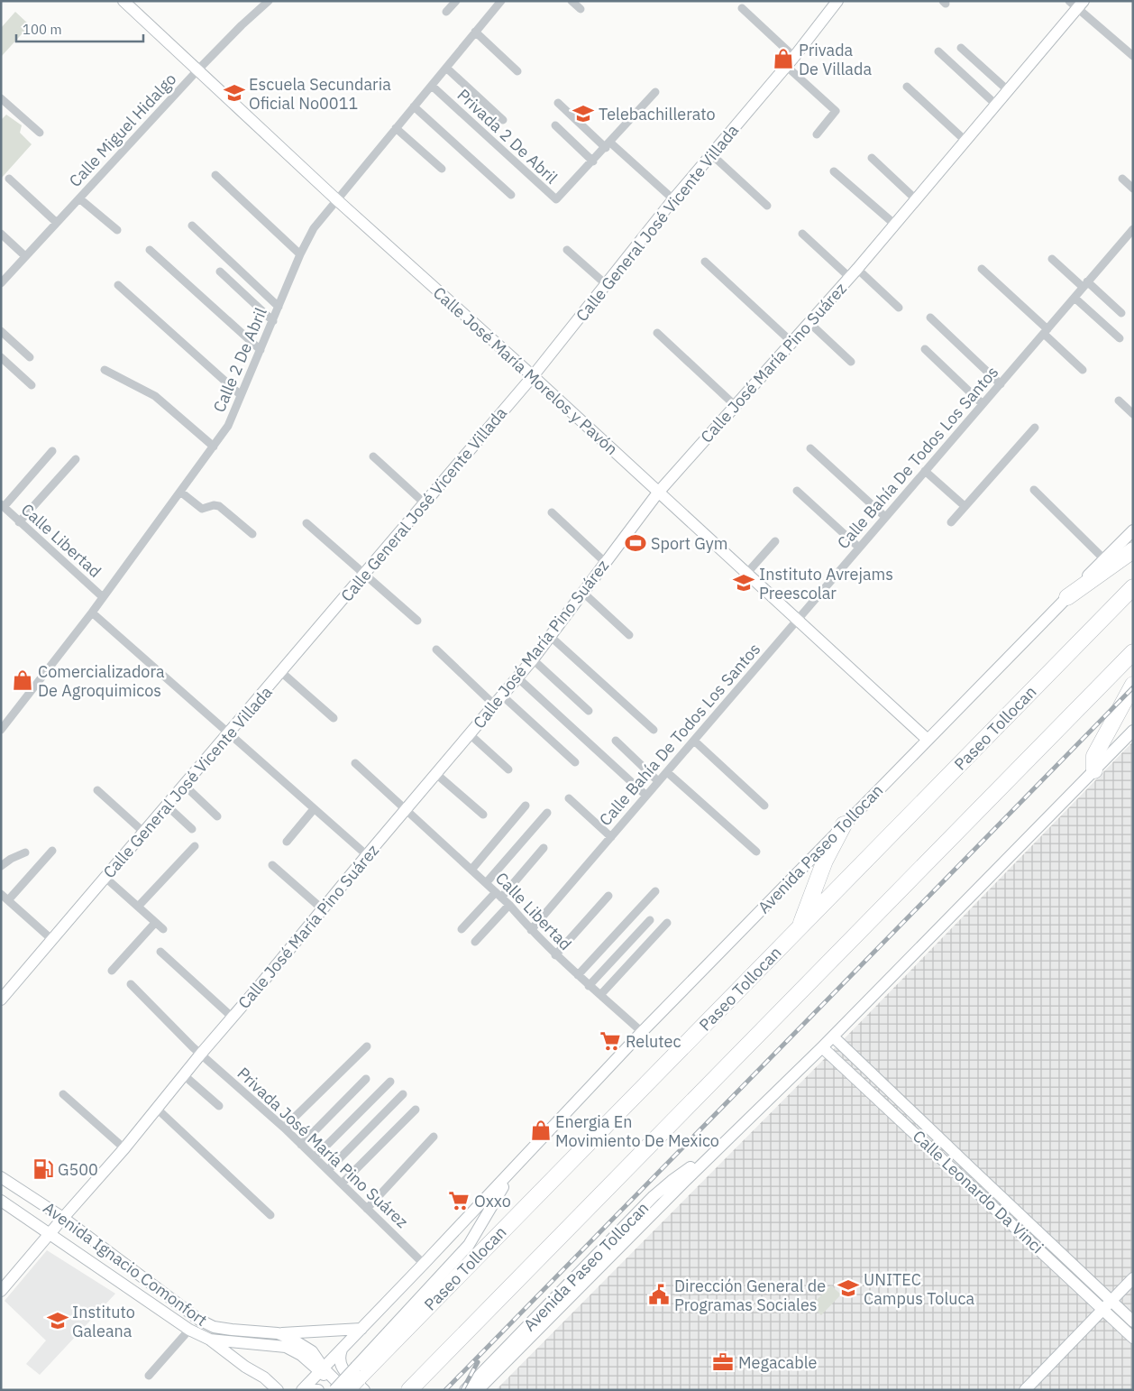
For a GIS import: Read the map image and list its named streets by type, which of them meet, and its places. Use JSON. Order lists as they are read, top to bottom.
{
  "streets": {
    "highway": ["Paseo Tollocan"],
    "main road": [
      "Calle General José Vicente Villada",
      "Calle José María Pino Suárez",
      "Calle José María Morelos y Pavón",
      "Avenida Paseo Tollocan",
      "Calle Leonardo Da Vinci",
      "Avenida Ignacio Comonfort"
    ],
    "street": [
      "Calle Miguel Hidalgo",
      "Privada 2 De Abril",
      "Calle 2 De Abril",
      "Calle Bahía De Todos Los Santos",
      "Calle Libertad",
      "Privada José María Pino Suárez"
    ]
  },
  "crossings": [
    ["Calle Miguel Hidalgo", "Calle José María Morelos y Pavón"],
    ["Privada 2 De Abril", "Calle 2 De Abril"],
    ["Calle General José Vicente Villada", "Calle José María Morelos y Pavón"],
    ["Calle 2 De Abril", "Calle José María Morelos y Pavón"],
    ["Calle 2 De Abril", "Calle Libertad"],
    ["Calle José María Pino Suárez", "Calle José María Morelos y Pavón"],
    ["Calle José María Pino Suárez", "Calle Libertad"],
    ["Calle José María Pino Suárez", "Privada José María Pino Suárez"],
    ["Calle José María Pino Suárez", "Avenida Ignacio Comonfort"],
    ["Calle José María Morelos y Pavón", "Calle Bahía De Todos Los Santos"],
    ["Calle José María Morelos y Pavón", "Avenida Paseo Tollocan"],
    ["Calle Bahía De Todos Los Santos", "Calle Libertad"],
    ["Calle Libertad", "Avenida Paseo Tollocan"],
    ["Paseo Tollocan", "Avenida Paseo Tollocan"],
    ["Avenida Paseo Tollocan", "Privada José María Pino Suárez"],
    ["Avenida Paseo Tollocan", "Calle Leonardo Da Vinci"],
    ["Avenida Paseo Tollocan", "Avenida Ignacio Comonfort"]
  ],
  "places": {
    "shop": ["Privada De Villada", "Comercializadora De Agroquimicos", "Energia En Movimiento De Mexico"],
    "school or university": [
      "Escuela Secundaria Oficial No0011",
      "Telebachillerato",
      "Instituto Avrejams Preescolar",
      "UNITEC Campus Toluca",
      "Instituto Galeana"
    ],
    "sports": ["Sport Gym"],
    "supermarket": ["Relutec", "Oxxo"],
    "fuel station": ["G500"],
    "public building": ["Dirección General de Programas Sociales"],
    "office": ["Megacable"]
  },
  "scale_bar": "100 m"
}
